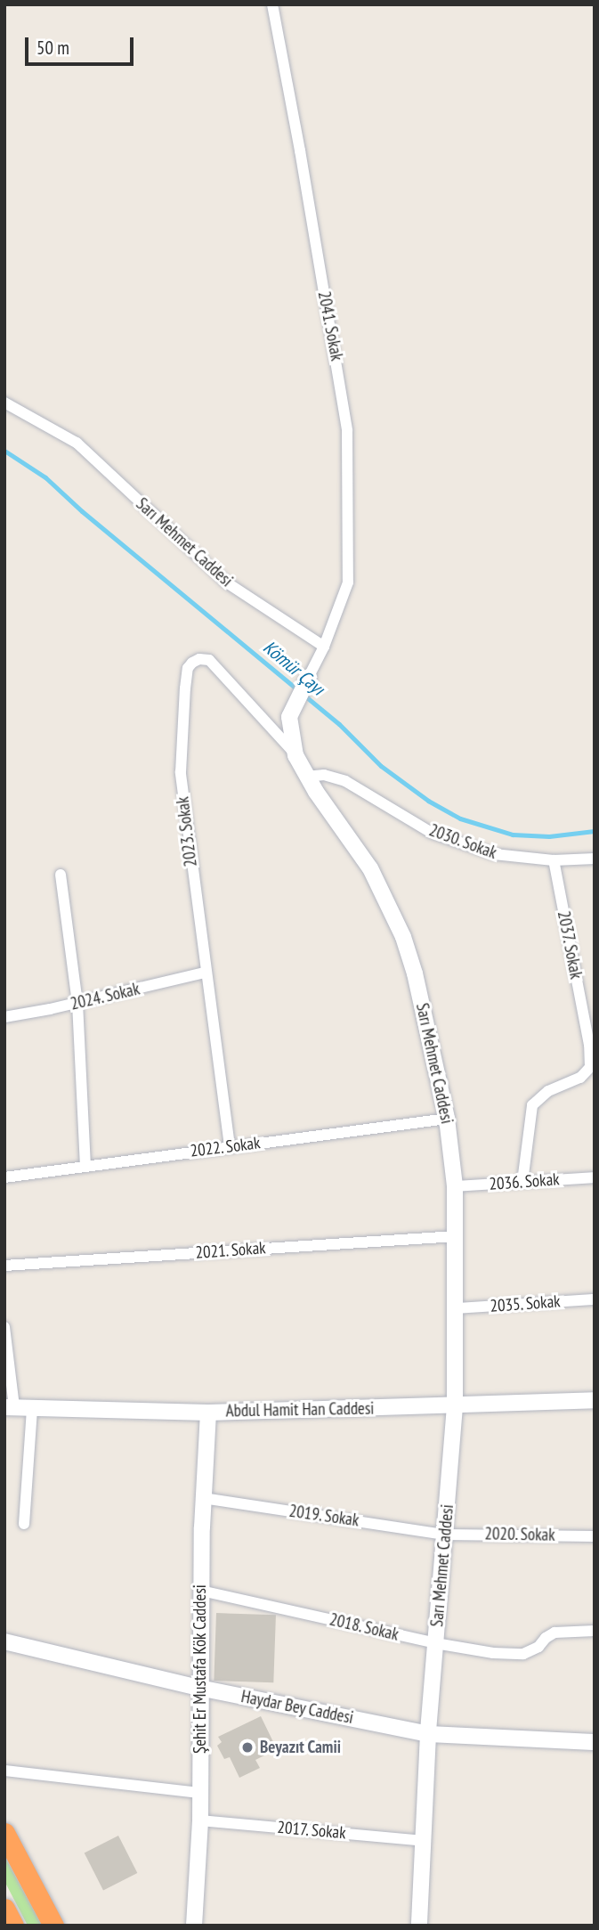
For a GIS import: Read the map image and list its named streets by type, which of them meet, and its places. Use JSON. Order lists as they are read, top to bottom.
{
  "streets": {
    "street": [
      "2041. Sokak",
      "Sarı Mehmet Caddesi",
      "2023. Sokak",
      "2030. Sokak",
      "2037. Sokak",
      "2024. Sokak",
      "2022. Sokak",
      "2036. Sokak",
      "2021. Sokak",
      "2035. Sokak",
      "Abdul Hamit Han Caddesi",
      "2019. Sokak",
      "2020. Sokak",
      "2018. Sokak",
      "Şehit Er Mustafa Kök Caddesi",
      "Haydar Bey Caddesi",
      "2017. Sokak"
    ]
  },
  "crossings": [
    ["2041. Sokak", "Sarı Mehmet Caddesi"],
    ["Sarı Mehmet Caddesi", "2023. Sokak"],
    ["Sarı Mehmet Caddesi", "2030. Sokak"],
    ["Sarı Mehmet Caddesi", "2022. Sokak"],
    ["Sarı Mehmet Caddesi", "2036. Sokak"],
    ["Sarı Mehmet Caddesi", "2021. Sokak"],
    ["Sarı Mehmet Caddesi", "2035. Sokak"],
    ["Sarı Mehmet Caddesi", "Abdul Hamit Han Caddesi"],
    ["Sarı Mehmet Caddesi", "2019. Sokak"],
    ["Sarı Mehmet Caddesi", "2020. Sokak"],
    ["Sarı Mehmet Caddesi", "2018. Sokak"],
    ["Sarı Mehmet Caddesi", "Haydar Bey Caddesi"],
    ["Sarı Mehmet Caddesi", "2017. Sokak"],
    ["2023. Sokak", "2024. Sokak"],
    ["2023. Sokak", "2022. Sokak"],
    ["2030. Sokak", "2037. Sokak"],
    ["2037. Sokak", "2036. Sokak"],
    ["Abdul Hamit Han Caddesi", "Şehit Er Mustafa Kök Caddesi"],
    ["2019. Sokak", "2020. Sokak"],
    ["2019. Sokak", "Şehit Er Mustafa Kök Caddesi"],
    ["2018. Sokak", "Şehit Er Mustafa Kök Caddesi"],
    ["Şehit Er Mustafa Kök Caddesi", "Haydar Bey Caddesi"],
    ["Şehit Er Mustafa Kök Caddesi", "2017. Sokak"]
  ],
  "water": ["Kömür Çayı"],
  "places": ["Beyazıt Camii"],
  "scale_bar": "50 m"
}
